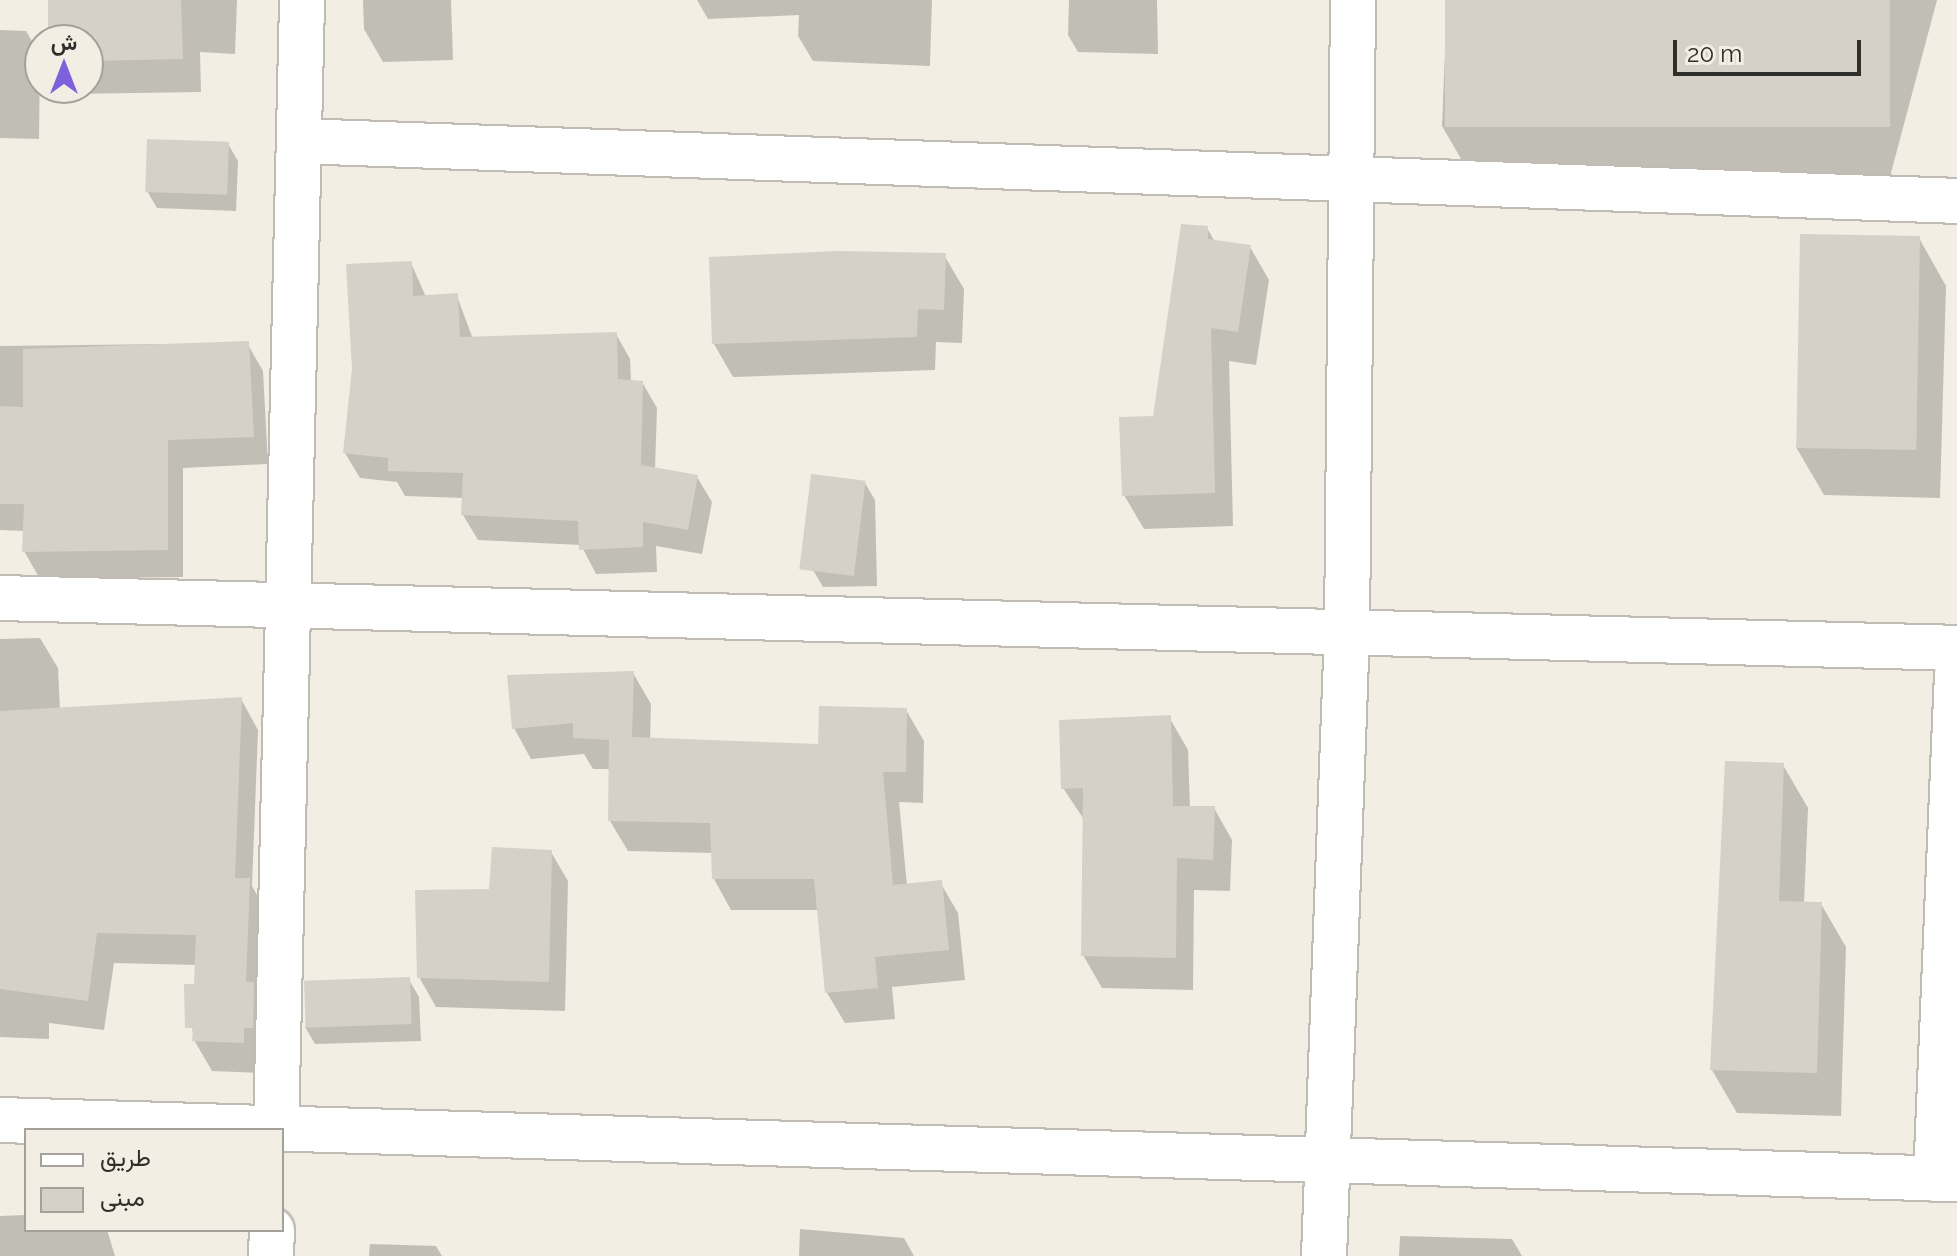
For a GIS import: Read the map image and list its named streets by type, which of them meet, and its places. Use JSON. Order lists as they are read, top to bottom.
{
  "legend": ["طريق", "مبنى"],
  "scale_bar": "20 m",
  "north": "top"
}
